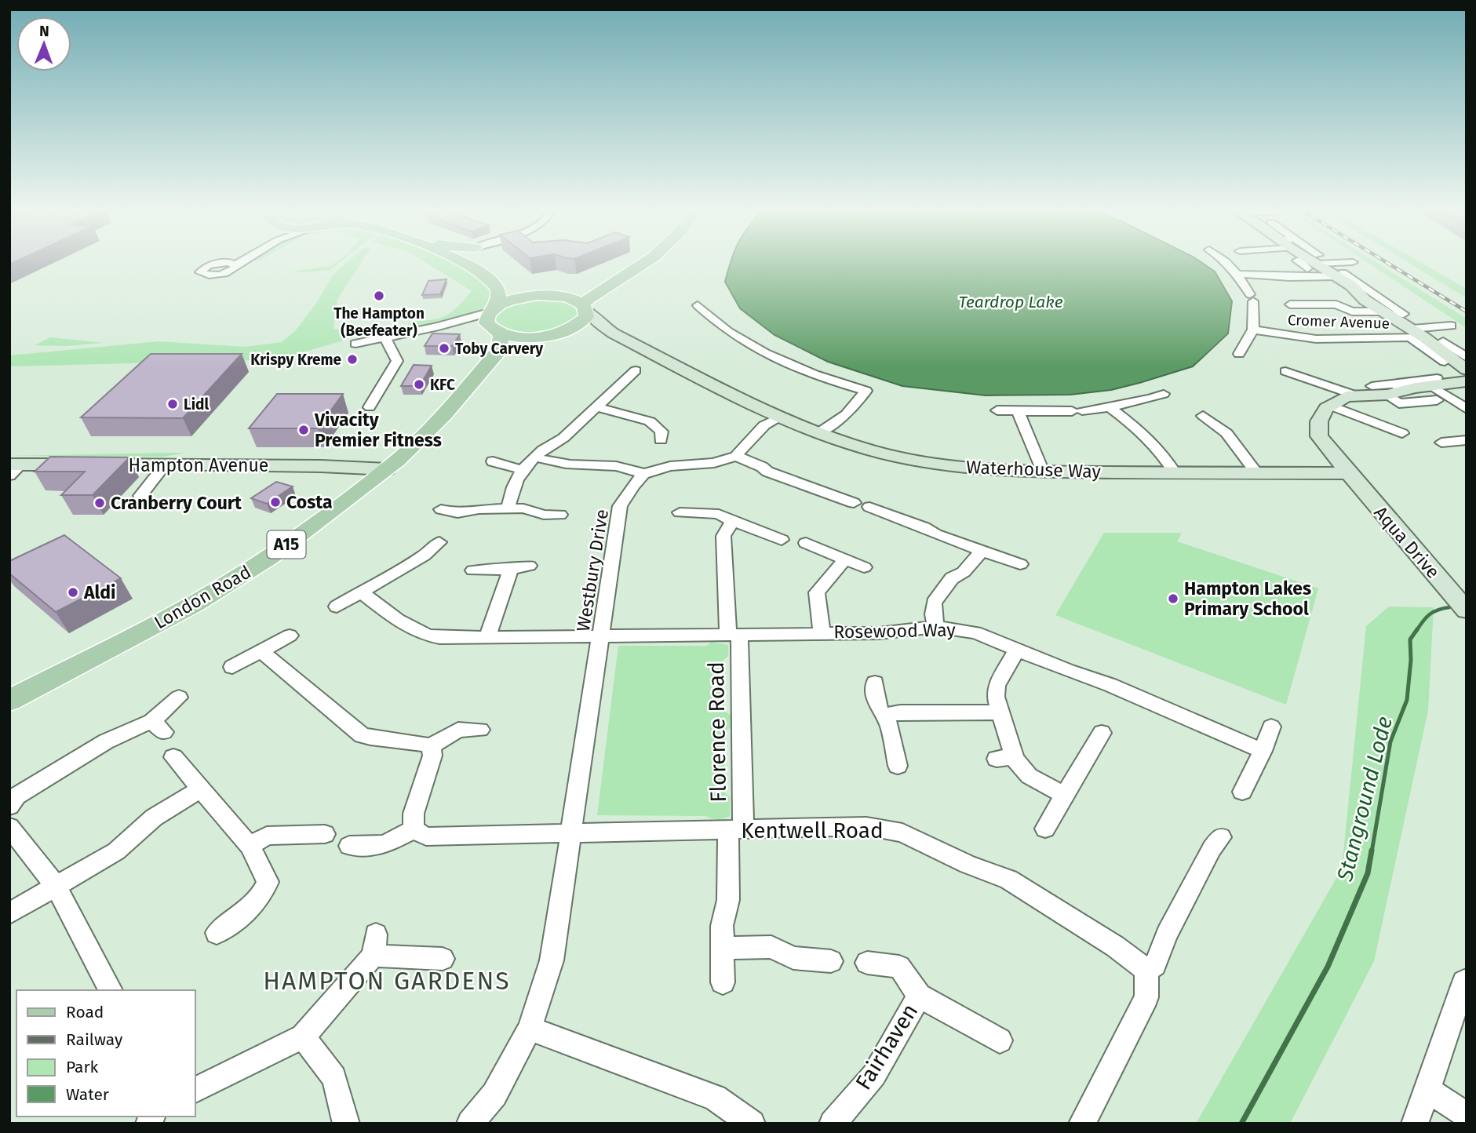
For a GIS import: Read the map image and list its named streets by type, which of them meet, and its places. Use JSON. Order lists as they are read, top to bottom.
{
  "streets": {
    "main road": ["A15", "London Road"],
    "street": [
      "Cromer Avenue",
      "Hampton Avenue",
      "Waterhouse Way",
      "Aqua Drive",
      "Westbury Drive",
      "Rosewood Way",
      "Florence Road",
      "Kentwell Road",
      "Fairhaven"
    ]
  },
  "crossings": [
    ["Hampton Avenue", "London Road"],
    ["Waterhouse Way", "Aqua Drive"],
    ["Westbury Drive", "Rosewood Way"],
    ["Westbury Drive", "Kentwell Road"],
    ["Rosewood Way", "Florence Road"],
    ["Florence Road", "Kentwell Road"]
  ],
  "districts": ["HAMPTON GARDENS"],
  "water": ["Teardrop Lake", "Stanground Lode"],
  "places": [
    "The Hampton (Beefeater)",
    "Toby Carvery",
    "Krispy Kreme",
    "KFC",
    "Lidl",
    "Vivacity Premier Fitness",
    "Costa",
    "Cranberry Court",
    "Aldi",
    "Hampton Lakes Primary School"
  ],
  "legend": [
    "Road",
    "Railway",
    "Park",
    "Water"
  ],
  "north": "top"
}
